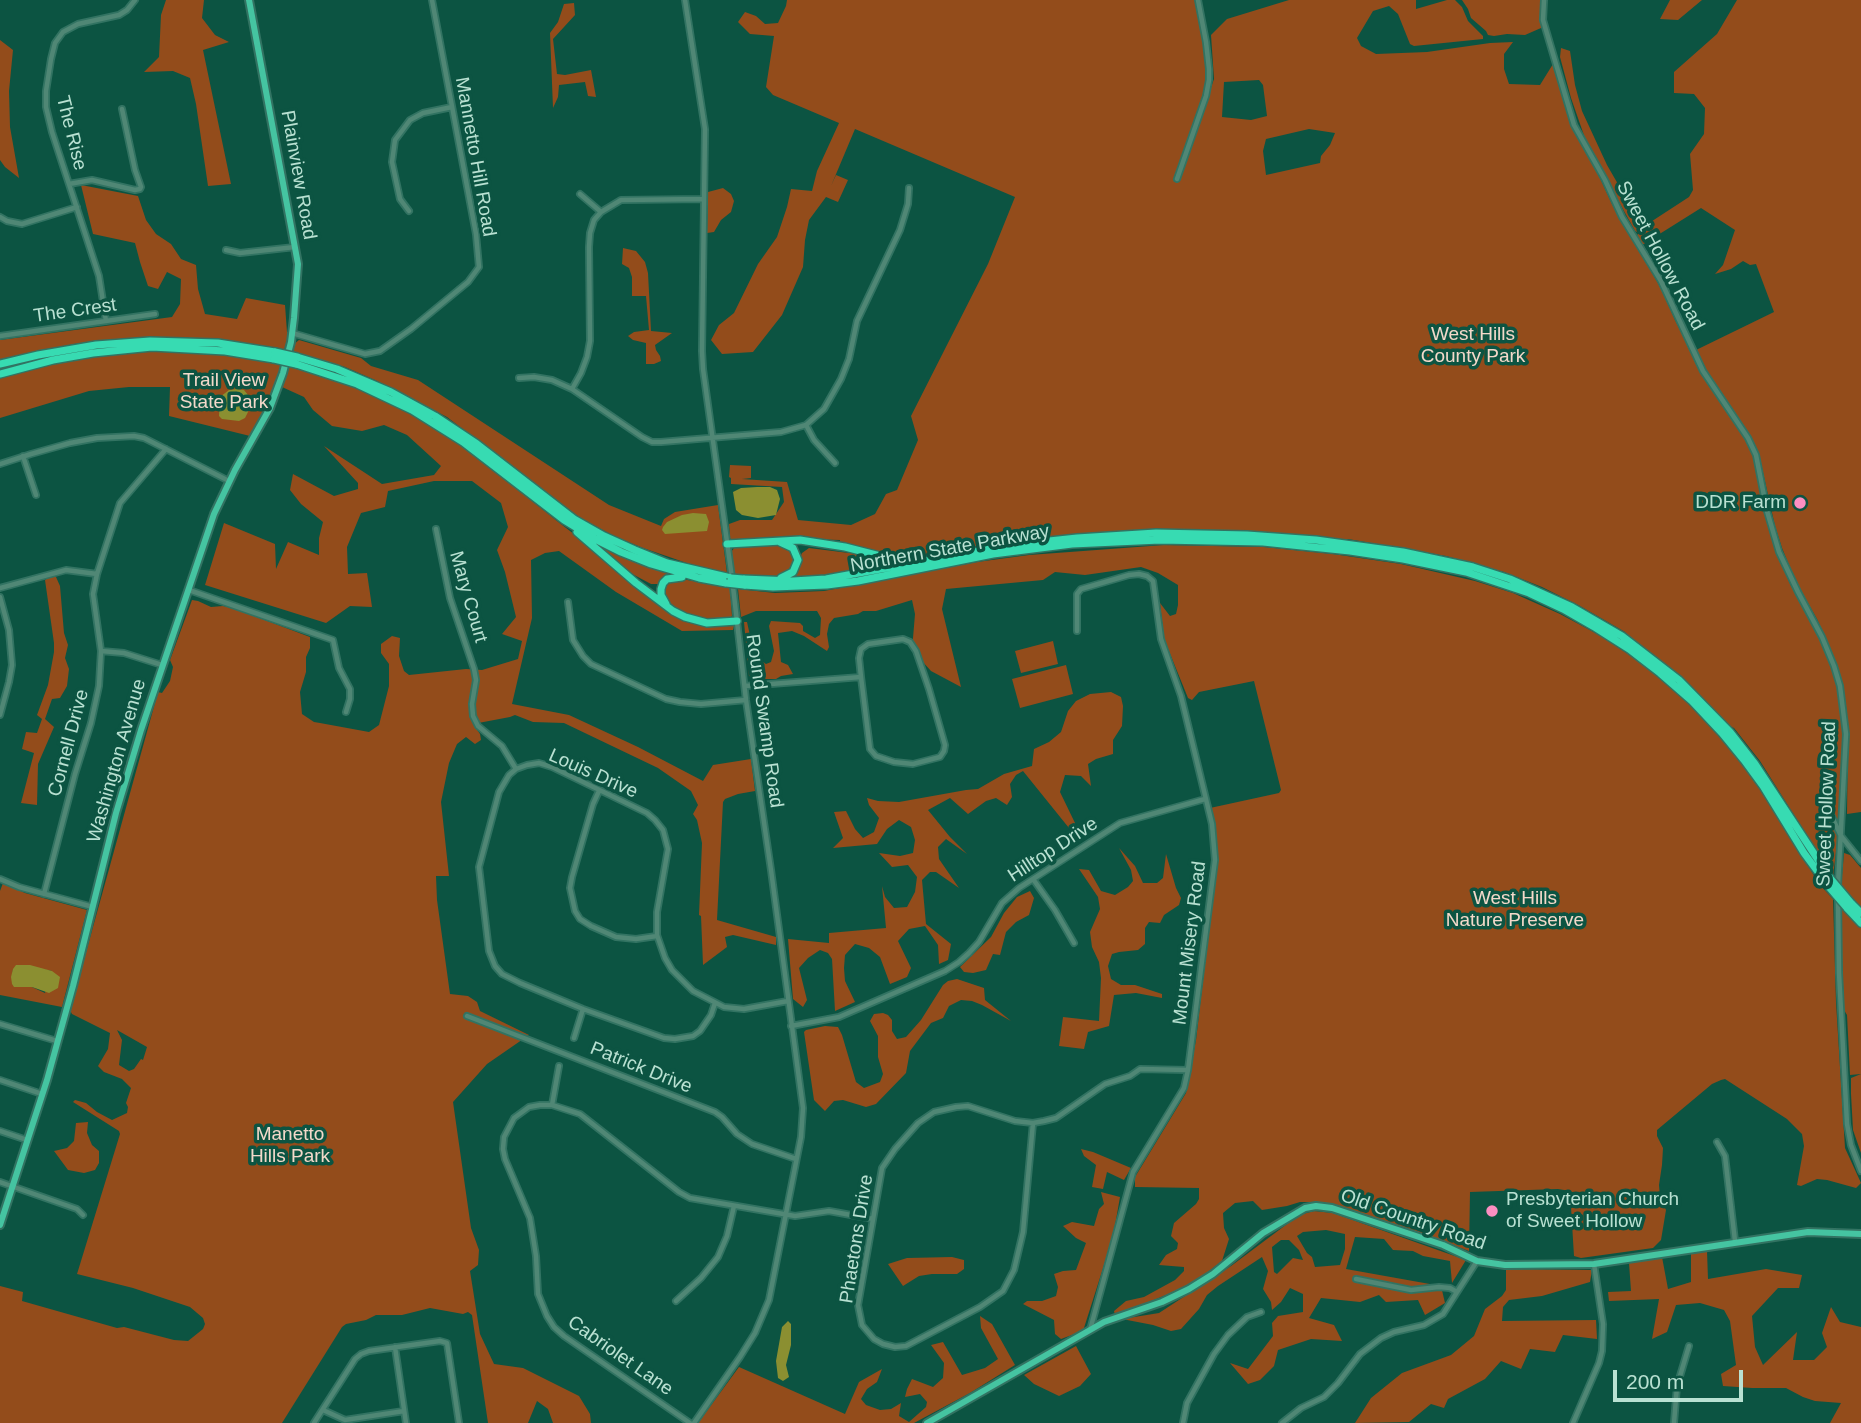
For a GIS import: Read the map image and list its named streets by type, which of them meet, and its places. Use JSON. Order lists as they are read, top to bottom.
{
  "streets": {
    "highway": ["Northern State Parkway"],
    "main road": ["Plainview Road", "Washington Avenue", "Old Country Road"],
    "street": [
      "The Rise",
      "Mannetto Hill Road",
      "Sweet Hollow Road",
      "The Crest",
      "Mary Court",
      "Round Swamp Road",
      "Cornell Drive",
      "Louis Drive",
      "Hilltop Drive",
      "Mount Misery Road",
      "Patrick Drive",
      "Phaetons Drive",
      "Cabriolet Lane"
    ]
  },
  "crossings": [
    ["The Rise", "The Crest"],
    ["Mannetto Hill Road", "Plainview Road"],
    ["Plainview Road", "Washington Avenue"],
    ["Mary Court", "Louis Drive"],
    ["Round Swamp Road", "Louis Drive"],
    ["Round Swamp Road", "Hilltop Drive"],
    ["Round Swamp Road", "Patrick Drive"],
    ["Round Swamp Road", "Cabriolet Lane"],
    ["Hilltop Drive", "Mount Misery Road"],
    ["Mount Misery Road", "Old Country Road"],
    ["Patrick Drive", "Cabriolet Lane"]
  ],
  "parks": [
    "West Hills County Park",
    "Trail View State Park",
    "West Hills Nature Preserve",
    "Manetto Hills Park"
  ],
  "places": ["DDR Farm", "Presbyterian Church of Sweet Hollow"],
  "scale_bar": "200 m"
}
